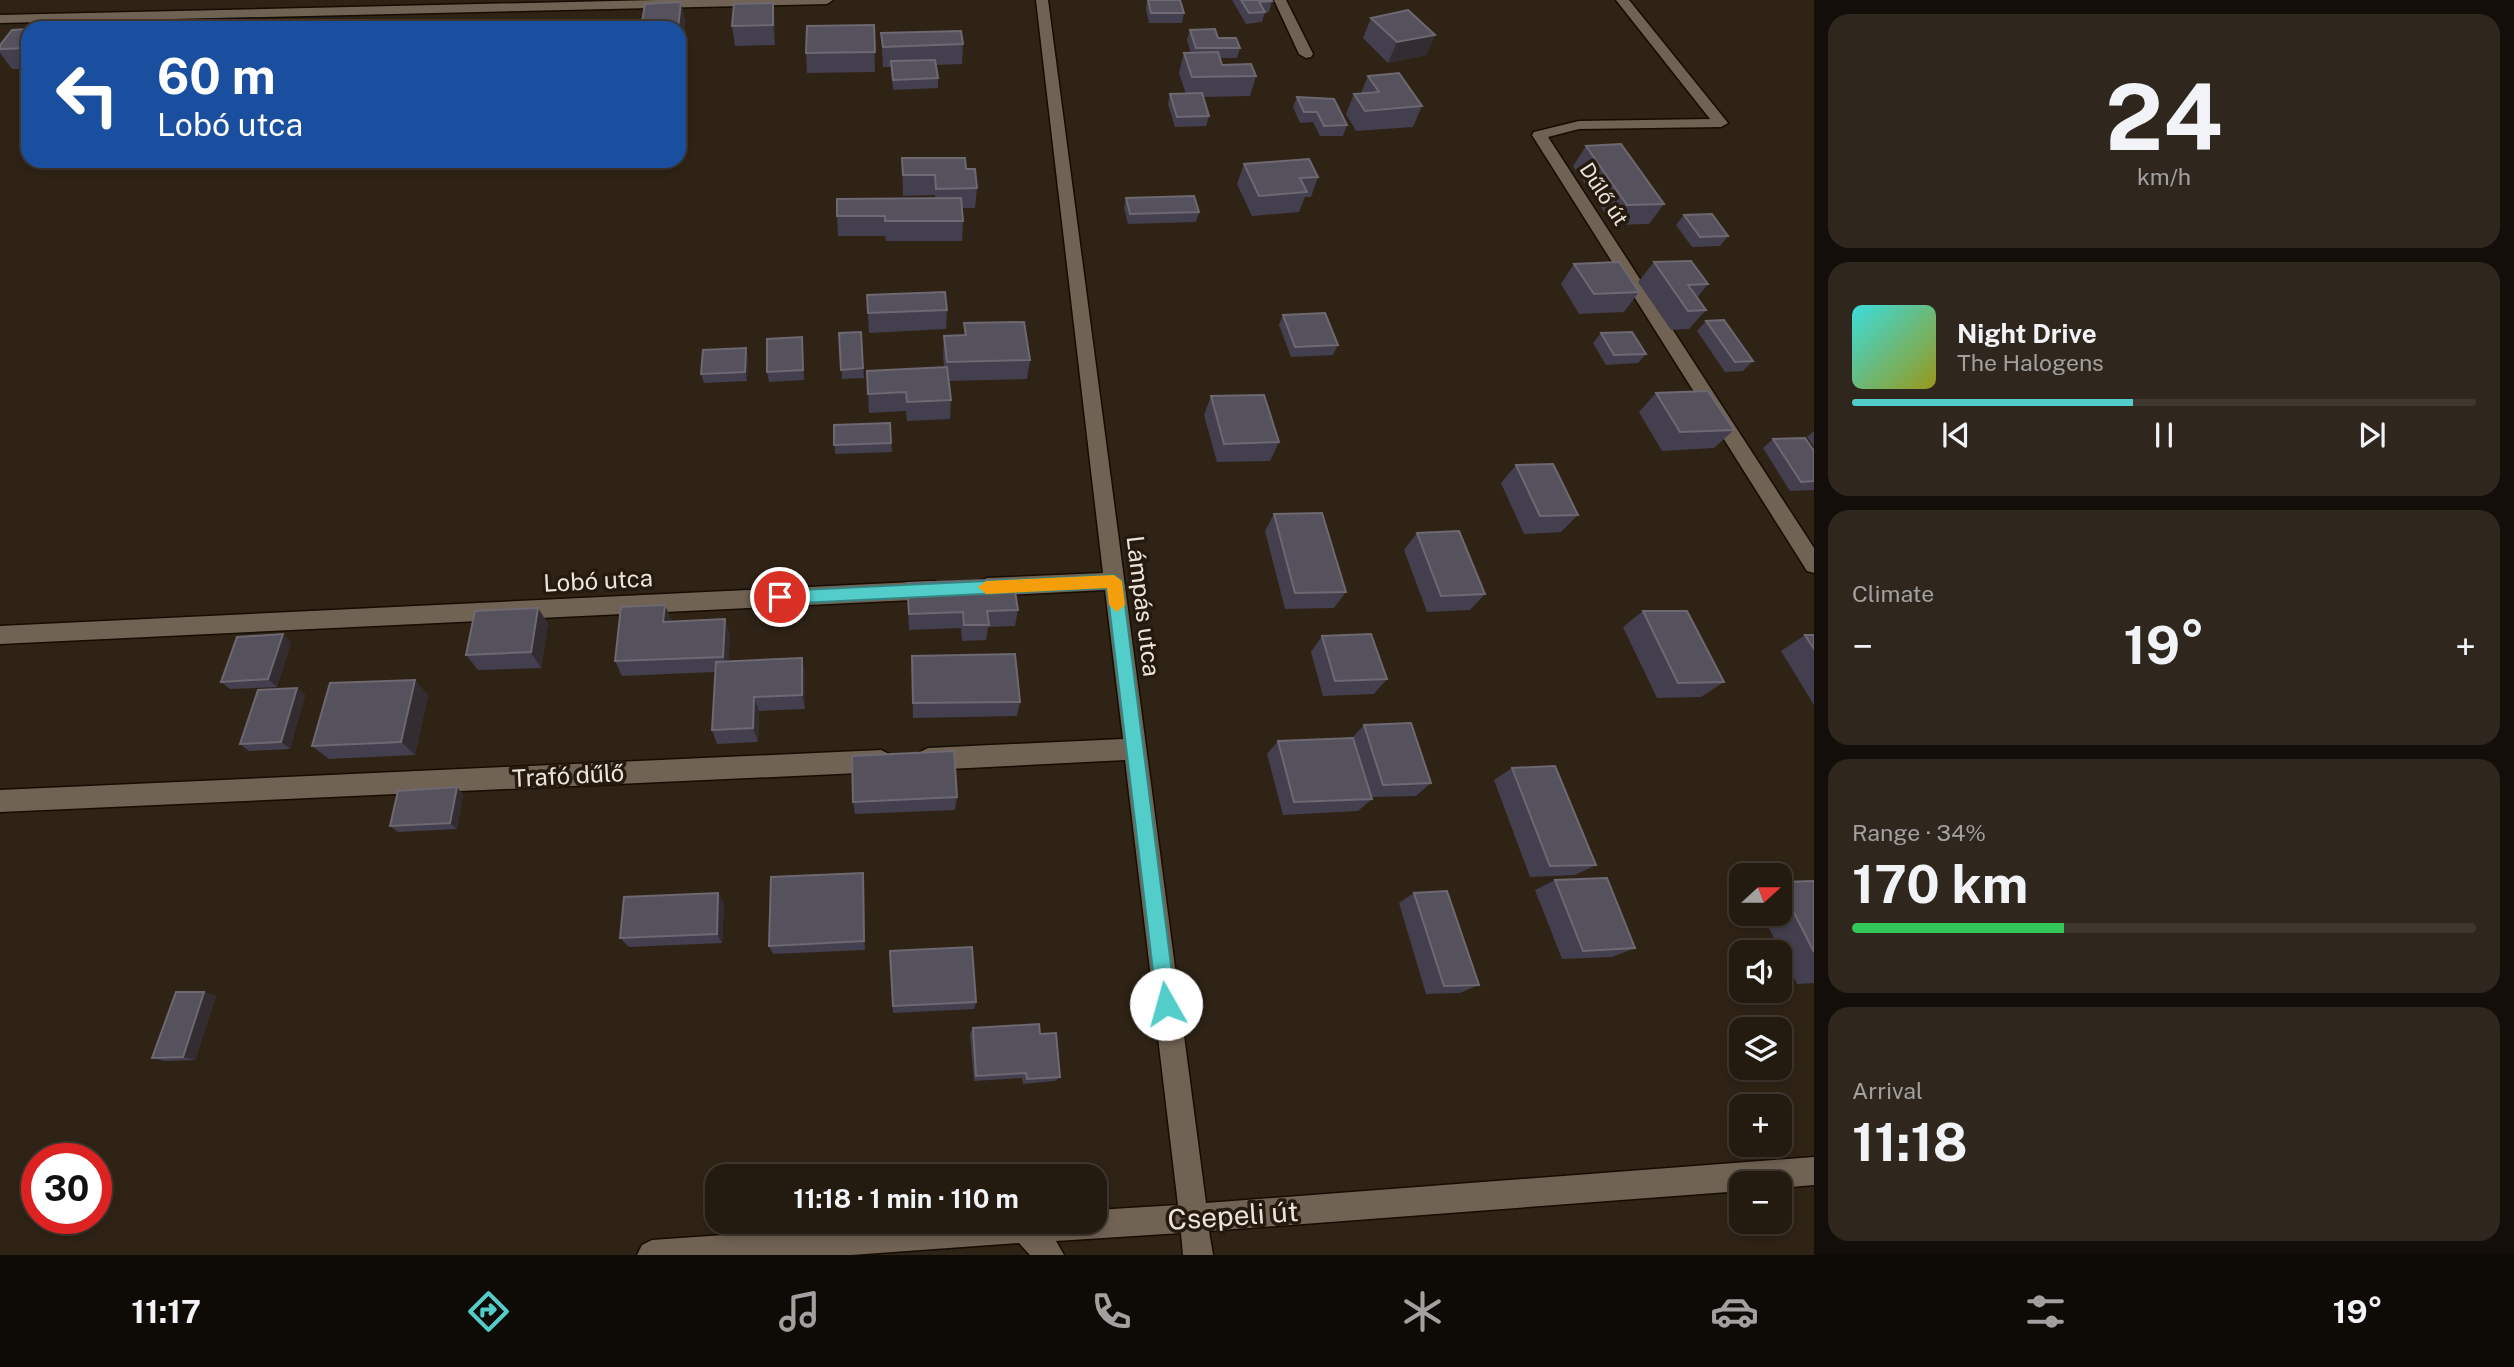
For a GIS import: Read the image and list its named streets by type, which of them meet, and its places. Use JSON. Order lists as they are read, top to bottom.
{
  "streets": {
    "street": [
      "Dűlő út",
      "Lobó utca",
      "Lámpás utca",
      "Trafó dűlő",
      "Csepeli út"
    ]
  },
  "crossings": [
    ["Lobó utca", "Lámpás utca"],
    ["Lámpás utca", "Trafó dűlő"],
    ["Lámpás utca", "Csepeli út"]
  ],
  "north": "right",
  "page": {
    "tile": [
      ["24", "km/h"],
      "Climate",
      ["Range · 34%", "170 km"],
      ["Arrival", "11:18"]
    ],
    "turn": ["60 m", "Lobó utca"],
    "song": ["Night Drive", "The Halogens"],
    "heat": ["−", "19°", "+"],
    "map_buttons": ["+", "−"],
    "limit": "30",
    "trip": "11:18 · 1 min · 110 m",
    "tabs": ["11:17", "19°"]
  }
}
